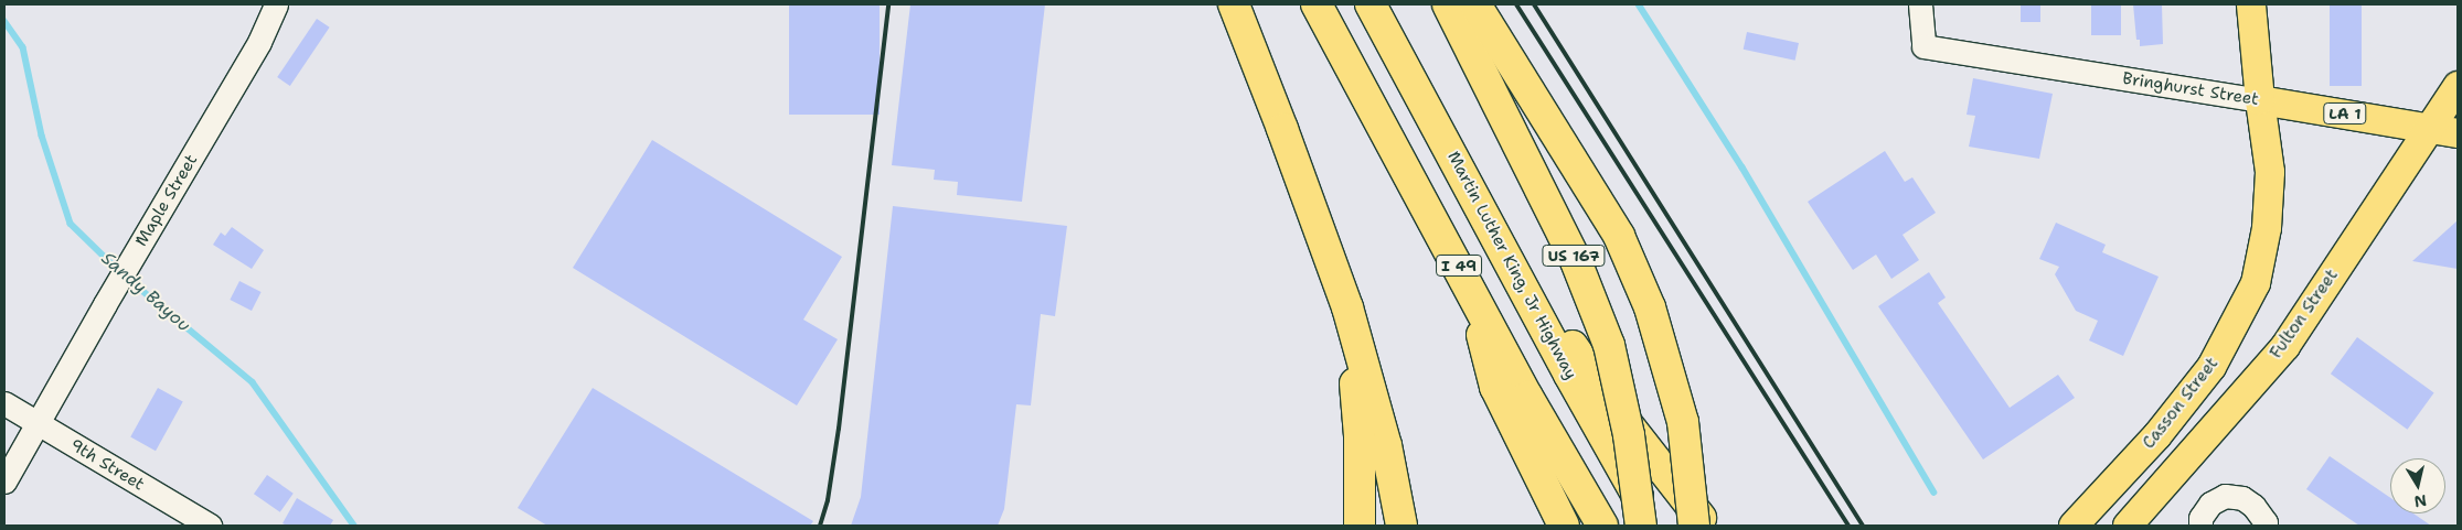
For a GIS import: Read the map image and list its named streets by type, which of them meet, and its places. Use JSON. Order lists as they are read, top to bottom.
{
  "streets": {
    "highway": ["US 167", "I 49", "Martin Luther King, Jr Highway"],
    "main road": [
      "Bringhurst Street",
      "LA 1",
      "Fulton Street",
      "Casson Street"
    ],
    "street": ["Maple Street", "9th Street"]
  },
  "crossings": [
    ["Bringhurst Street", "Fulton Street"],
    ["Bringhurst Street", "Casson Street"],
    ["Maple Street", "9th Street"]
  ],
  "water": ["Sandy Bayou"],
  "north": "bottom"
}
